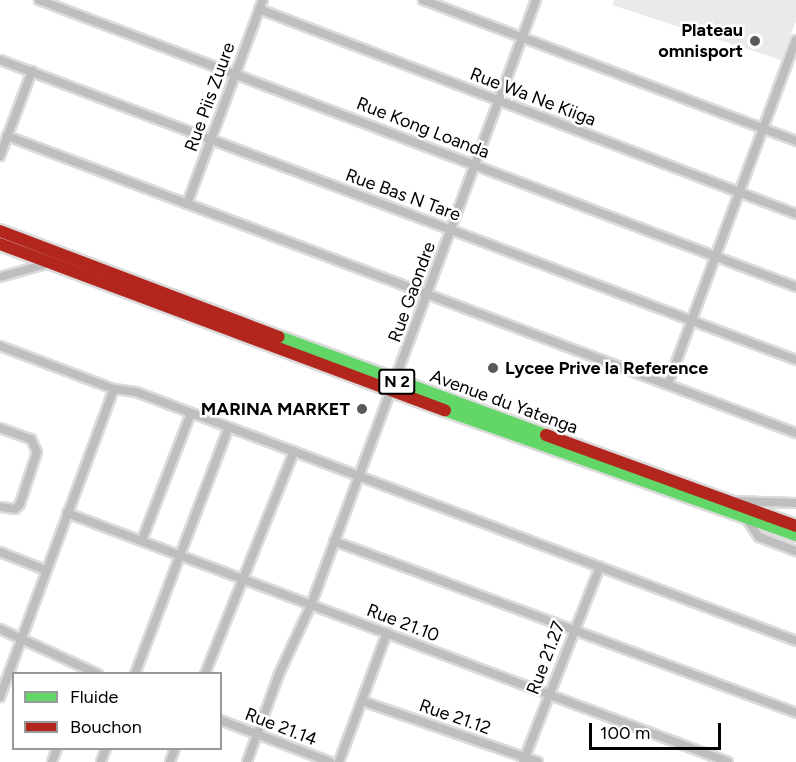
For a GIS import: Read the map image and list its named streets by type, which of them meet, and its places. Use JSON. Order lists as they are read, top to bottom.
{
  "streets": {
    "main road": ["N 2", "Avenue du Yatenga"],
    "street": [
      "Rue Piis Zuure",
      "Rue Wa Ne Kiiga",
      "Rue Kong Loanda",
      "Rue Bas N Tare",
      "Rue Gaondre",
      "Rue 21.10",
      "Rue 21.27",
      "Rue 21.12",
      "Rue 21.14"
    ]
  },
  "crossings": [
    ["Rue Piis Zuure", "Rue Wa Ne Kiiga"],
    ["Rue Piis Zuure", "Rue Kong Loanda"],
    ["Rue Piis Zuure", "Rue Bas N Tare"],
    ["Rue Wa Ne Kiiga", "Rue Gaondre"],
    ["Rue Kong Loanda", "Rue Gaondre"],
    ["Rue Bas N Tare", "Rue Gaondre"],
    ["Rue Gaondre", "Avenue du Yatenga"],
    ["Rue Gaondre", "Rue 21.10"],
    ["Rue Gaondre", "Rue 21.14"],
    ["Rue 21.10", "Rue 21.27"],
    ["Rue 21.27", "Rue 21.12"]
  ],
  "places": ["Plateau omnisport", "Lycee Prive la Reference", "MARINA MARKET"],
  "legend": ["Fluide", "Bouchon"],
  "scale_bar": "100 m"
}
